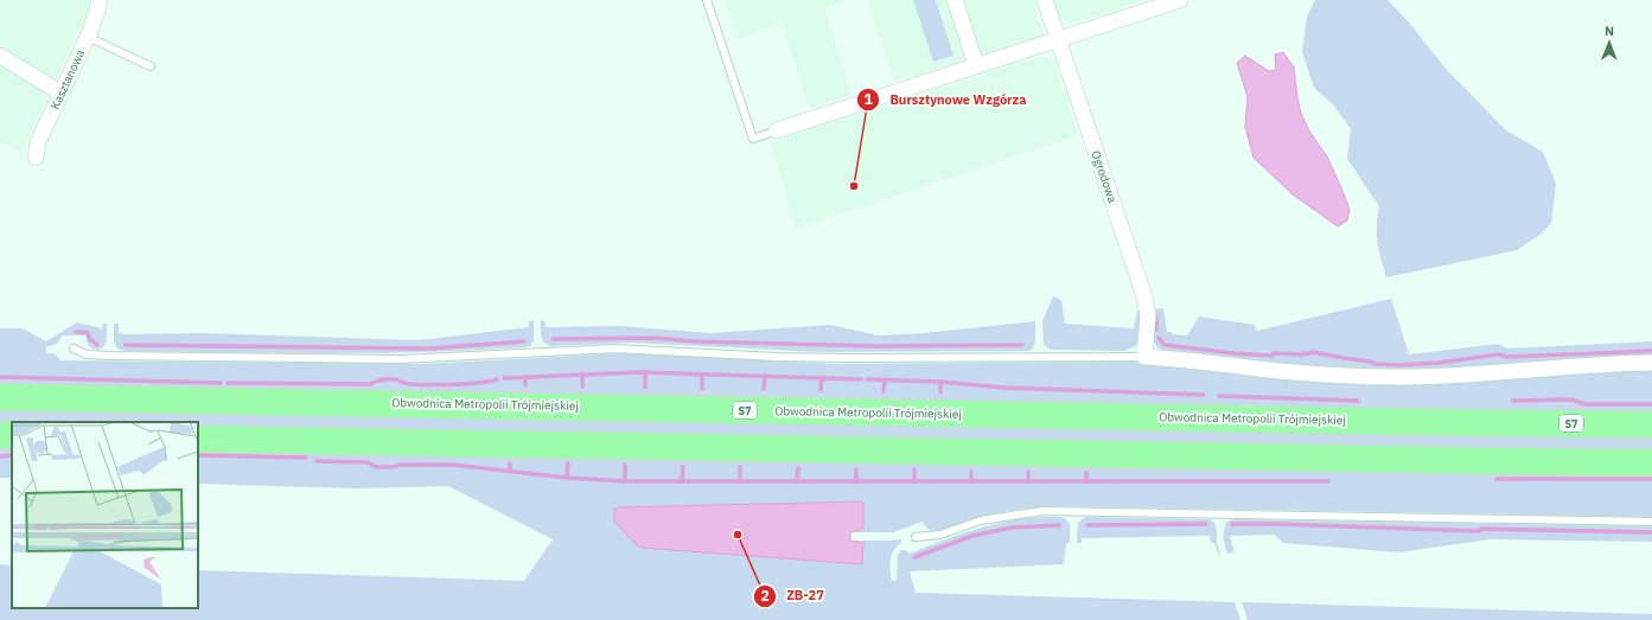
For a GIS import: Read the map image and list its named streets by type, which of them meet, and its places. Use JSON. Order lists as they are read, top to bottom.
{
  "streets": {
    "highway": ["Obwodnica Metropolii Trójmiejskiej", "S7"],
    "street": ["Kasztanowa", "Ogrodowa"]
  },
  "places": ["Bursztynowe Wzgórza", "ZB-27"],
  "north": "top"
}
